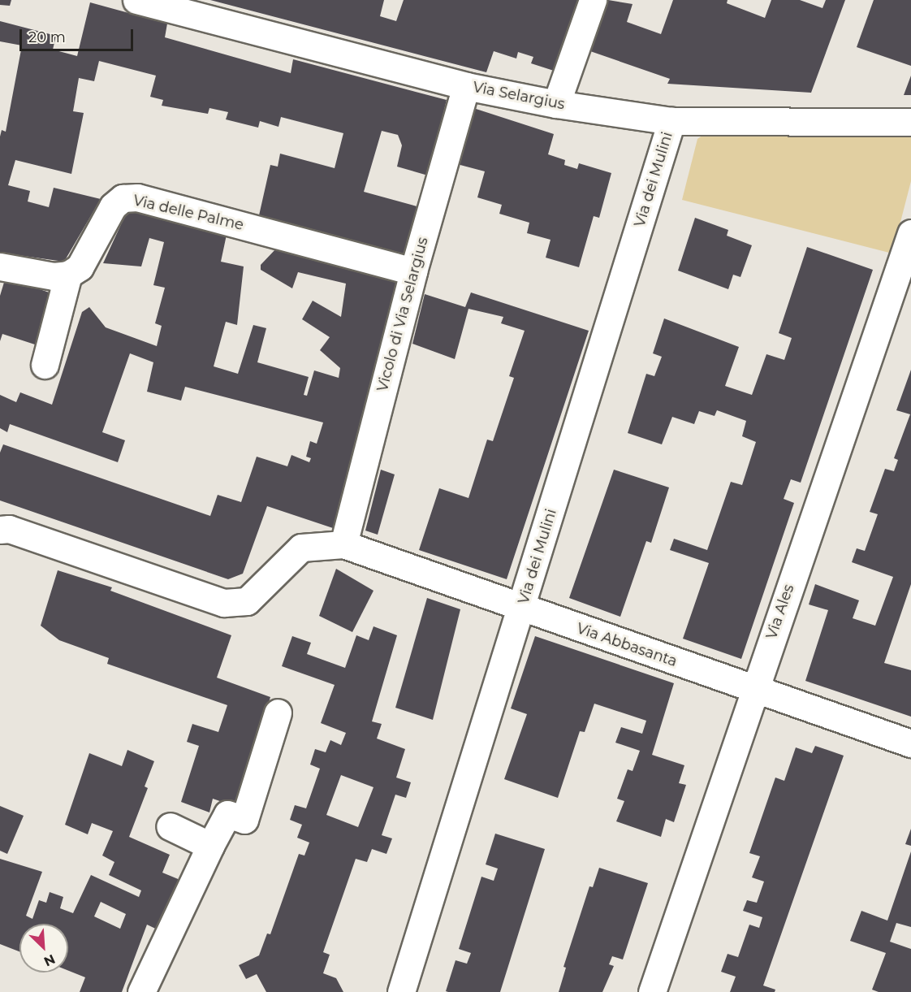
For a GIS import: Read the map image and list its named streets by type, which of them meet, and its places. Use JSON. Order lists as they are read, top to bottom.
{
  "streets": {
    "street": [
      "Via Selargius",
      "Via dei Mulini",
      "Via delle Palme",
      "Vicolo di Via Selargius",
      "Via Ales",
      "Via Abbasanta"
    ]
  },
  "crossings": [
    ["Via Selargius", "Via dei Mulini"],
    ["Via Selargius", "Vicolo di Via Selargius"],
    ["Via dei Mulini", "Via Abbasanta"],
    ["Via delle Palme", "Vicolo di Via Selargius"],
    ["Vicolo di Via Selargius", "Via Abbasanta"],
    ["Via Ales", "Via Abbasanta"]
  ],
  "scale_bar": "20 m",
  "north": "bottom right"
}
